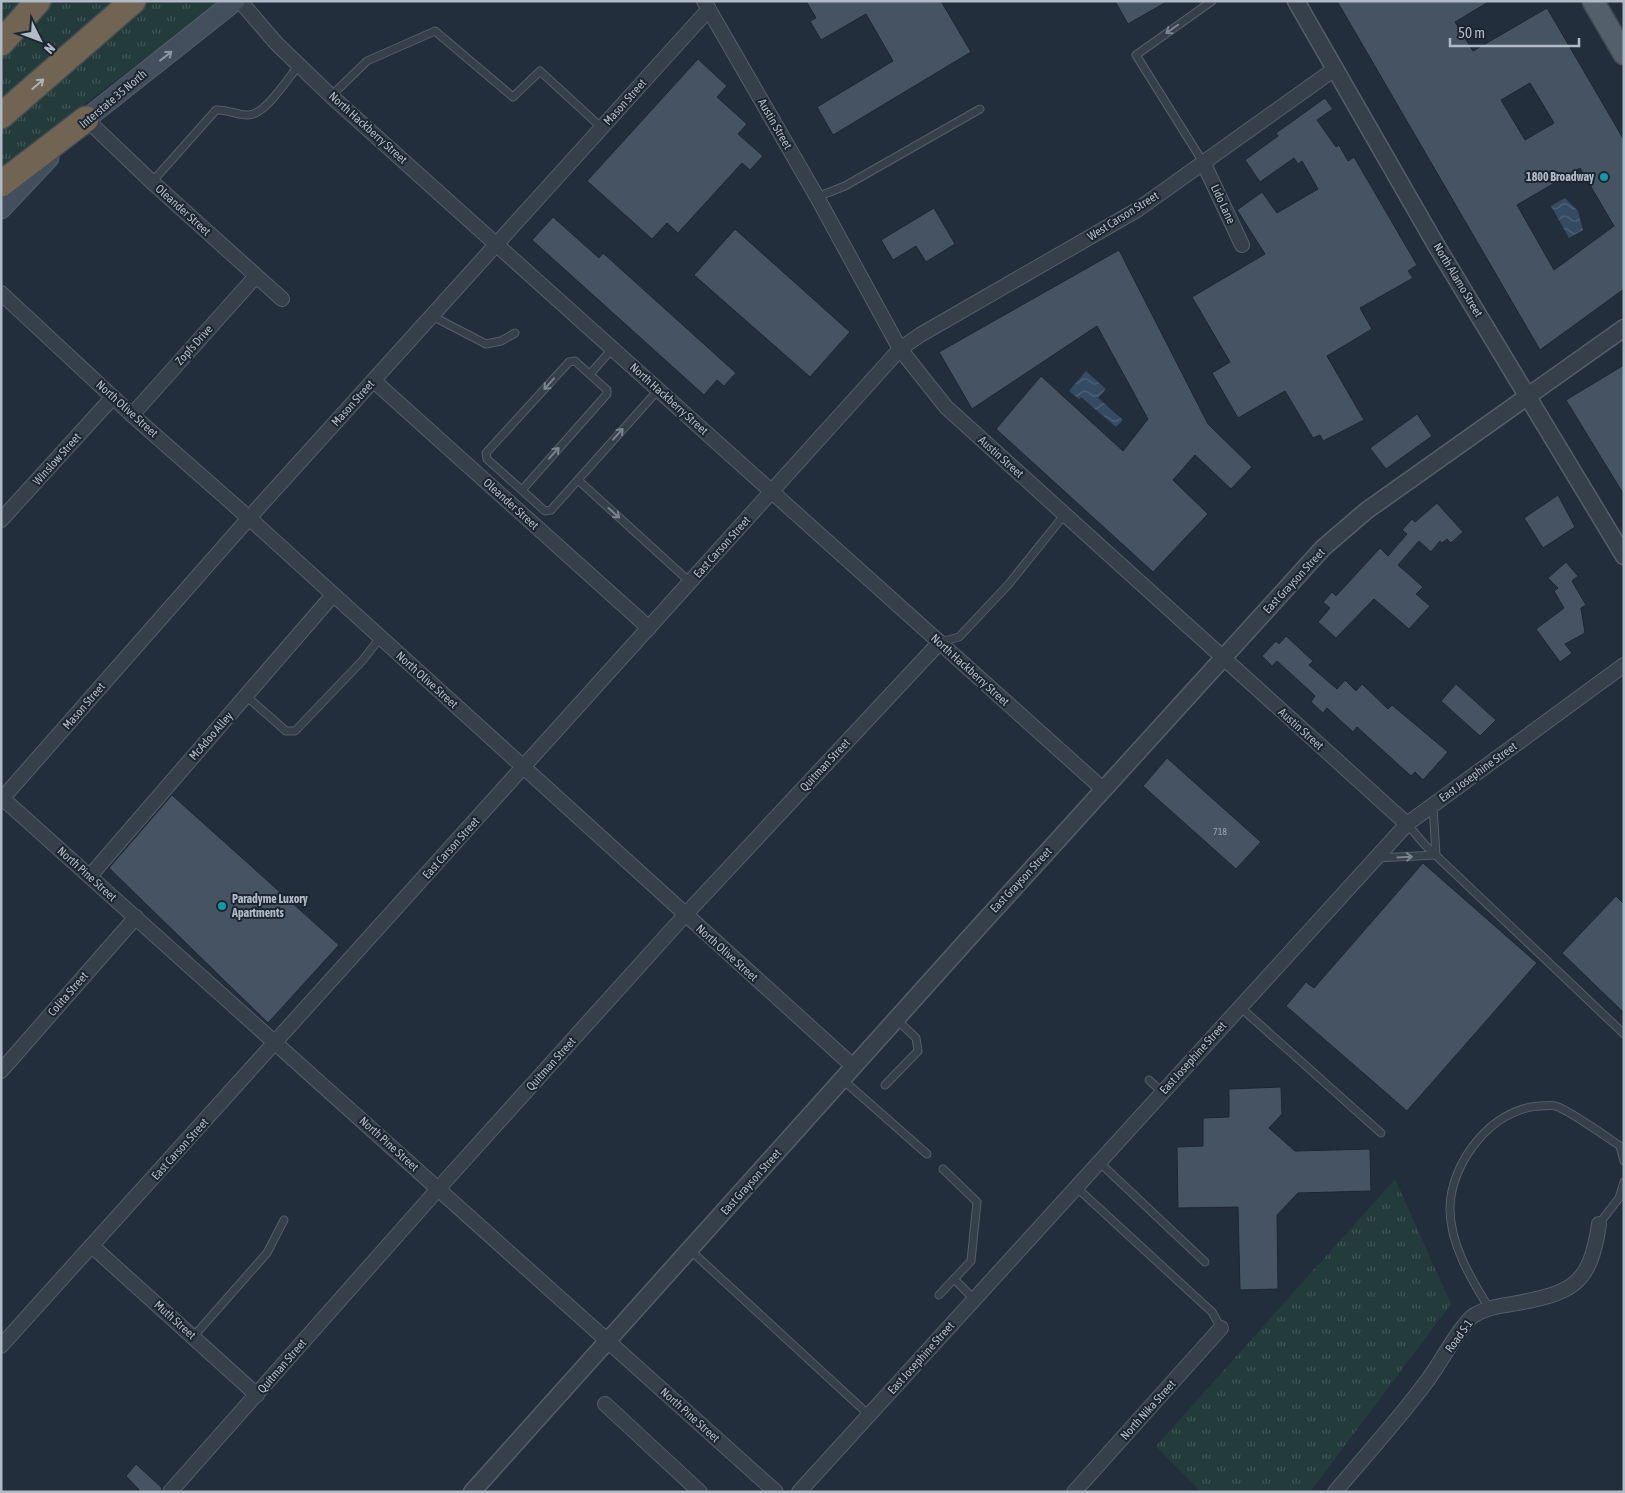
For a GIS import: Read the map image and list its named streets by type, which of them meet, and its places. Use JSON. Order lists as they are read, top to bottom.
{
  "streets": {
    "main road": ["Interstate 35 North"],
    "street": [
      "Mason Street",
      "Austin Street",
      "North Hackberry Street",
      "Lido Lane",
      "Oleander Street",
      "West Carson Street",
      "North Alamo Street",
      "Zopfs Drive",
      "North Olive Street",
      "Winslow Street",
      "East Carson Street",
      "East Grayson Street",
      "McAdoo Alley",
      "Quitman Street",
      "East Josephine Street",
      "North Pine Street",
      "Colita Street",
      "Muth Street",
      "Road S-1",
      "North Nika Street"
    ]
  },
  "crossings": [
    ["Interstate 35 North", "Oleander Street"],
    ["Mason Street", "Austin Street"],
    ["Mason Street", "North Hackberry Street"],
    ["Mason Street", "Oleander Street"],
    ["Mason Street", "North Olive Street"],
    ["Mason Street", "North Pine Street"],
    ["Austin Street", "West Carson Street"],
    ["Austin Street", "East Carson Street"],
    ["Austin Street", "East Grayson Street"],
    ["Austin Street", "East Josephine Street"],
    ["North Hackberry Street", "East Carson Street"],
    ["North Hackberry Street", "East Grayson Street"],
    ["North Hackberry Street", "Quitman Street"],
    ["Lido Lane", "West Carson Street"],
    ["Oleander Street", "Zopfs Drive"],
    ["Oleander Street", "East Carson Street"],
    ["West Carson Street", "North Alamo Street"],
    ["West Carson Street", "East Carson Street"],
    ["North Alamo Street", "East Grayson Street"],
    ["Zopfs Drive", "North Olive Street"],
    ["North Olive Street", "Winslow Street"],
    ["North Olive Street", "East Carson Street"],
    ["North Olive Street", "East Grayson Street"],
    ["North Olive Street", "McAdoo Alley"],
    ["North Olive Street", "Quitman Street"],
    ["East Carson Street", "North Pine Street"],
    ["East Carson Street", "Muth Street"],
    ["East Grayson Street", "North Pine Street"],
    ["McAdoo Alley", "North Pine Street"],
    ["Quitman Street", "North Pine Street"],
    ["Quitman Street", "Muth Street"],
    ["North Pine Street", "Colita Street"]
  ],
  "one_way": ["Interstate 35 North"],
  "places": ["1800 Broadway", "Paradyme Luxory Apartments"],
  "house_numbers": ["718"],
  "scale_bar": "50 m",
  "north": "bottom right"
}
